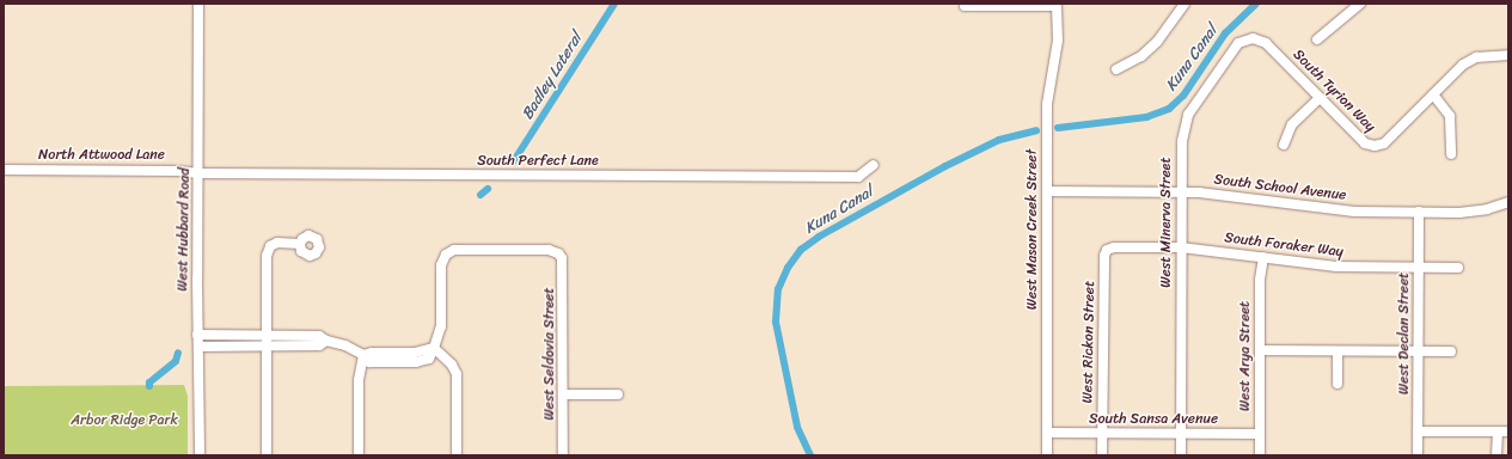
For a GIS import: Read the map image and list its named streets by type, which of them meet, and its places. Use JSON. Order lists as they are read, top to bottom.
{
  "streets": {
    "street": [
      "South Tyrion Way",
      "North Attwood Lane",
      "South Perfect Lane",
      "South School Avenue",
      "West Minerva Street",
      "West Hubbard Road",
      "West Mason Creek Street",
      "South Foraker Way",
      "West Declan Street",
      "West Rickon Street",
      "West Seldovia Street",
      "West Arya Street",
      "South Sansa Avenue"
    ]
  },
  "crossings": [
    ["South Tyrion Way", "West Minerva Street"],
    ["North Attwood Lane", "South Perfect Lane"],
    ["North Attwood Lane", "West Hubbard Road"],
    ["South Perfect Lane", "West Hubbard Road"],
    ["South School Avenue", "West Minerva Street"],
    ["South School Avenue", "West Mason Creek Street"],
    ["South School Avenue", "West Declan Street"],
    ["West Minerva Street", "South Foraker Way"],
    ["West Minerva Street", "South Sansa Avenue"],
    ["West Mason Creek Street", "South Sansa Avenue"],
    ["South Foraker Way", "West Declan Street"],
    ["South Foraker Way", "West Rickon Street"],
    ["South Foraker Way", "West Arya Street"],
    ["West Rickon Street", "South Sansa Avenue"],
    ["West Arya Street", "South Sansa Avenue"]
  ],
  "water": ["Kuna Canal", "Badley Lateral"],
  "parks": ["Arbor Ridge Park"]
}
